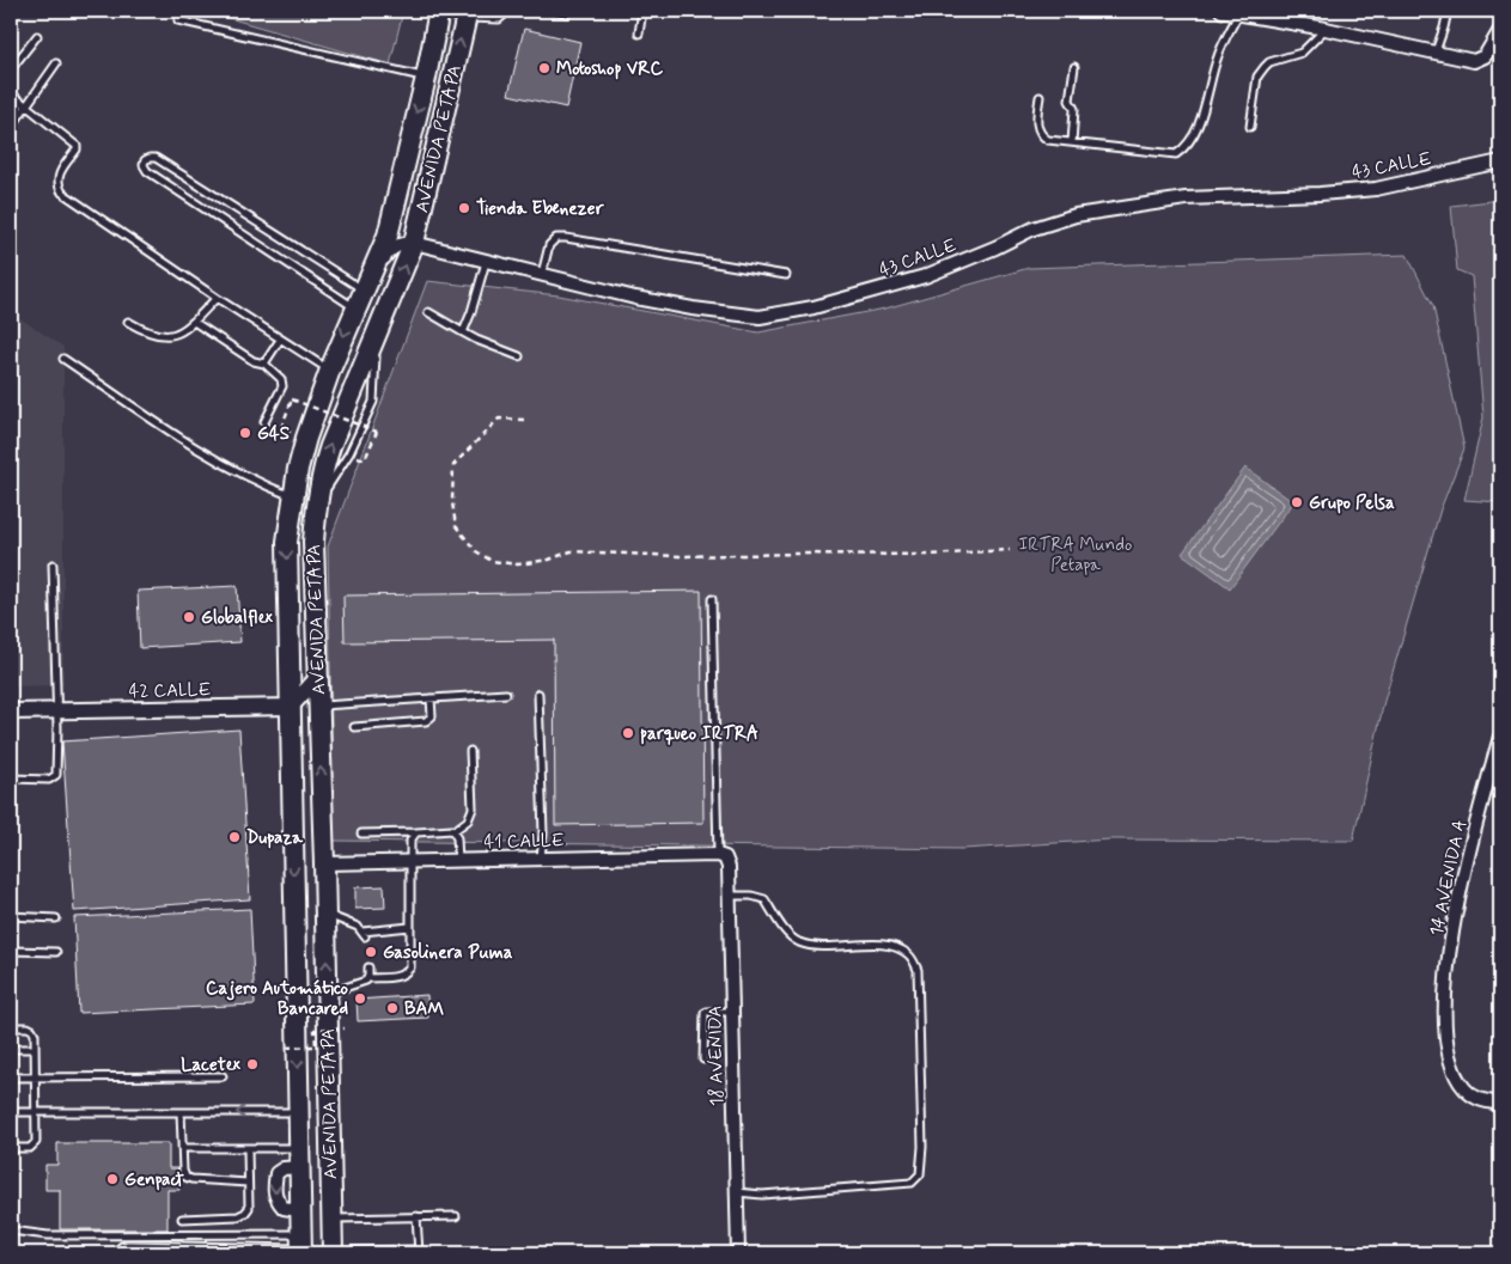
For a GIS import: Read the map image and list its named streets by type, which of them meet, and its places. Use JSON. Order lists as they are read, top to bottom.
{
  "streets": {
    "main road": ["AVENIDA PETAPA"],
    "street": [
      "43 CALLE",
      "42 CALLE",
      "41 CALLE",
      "14 AVENIDA A",
      "18 AVENIDA"
    ]
  },
  "crossings": [
    ["AVENIDA PETAPA", "43 CALLE"],
    ["AVENIDA PETAPA", "42 CALLE"],
    ["AVENIDA PETAPA", "41 CALLE"],
    ["41 CALLE", "18 AVENIDA"]
  ],
  "parks": ["IRTRA Mundo Petapa"],
  "places": [
    "Motoshop VRC",
    "Tienda Ebenezer",
    "G4S",
    "Grupo Pelsa",
    "Globalflex",
    "parqueo IRTRA",
    "Dupaza",
    "Gasolinera Puma",
    "Cajero Automático Bancared",
    "BAM",
    "Lacetex",
    "Genpact"
  ]
}
